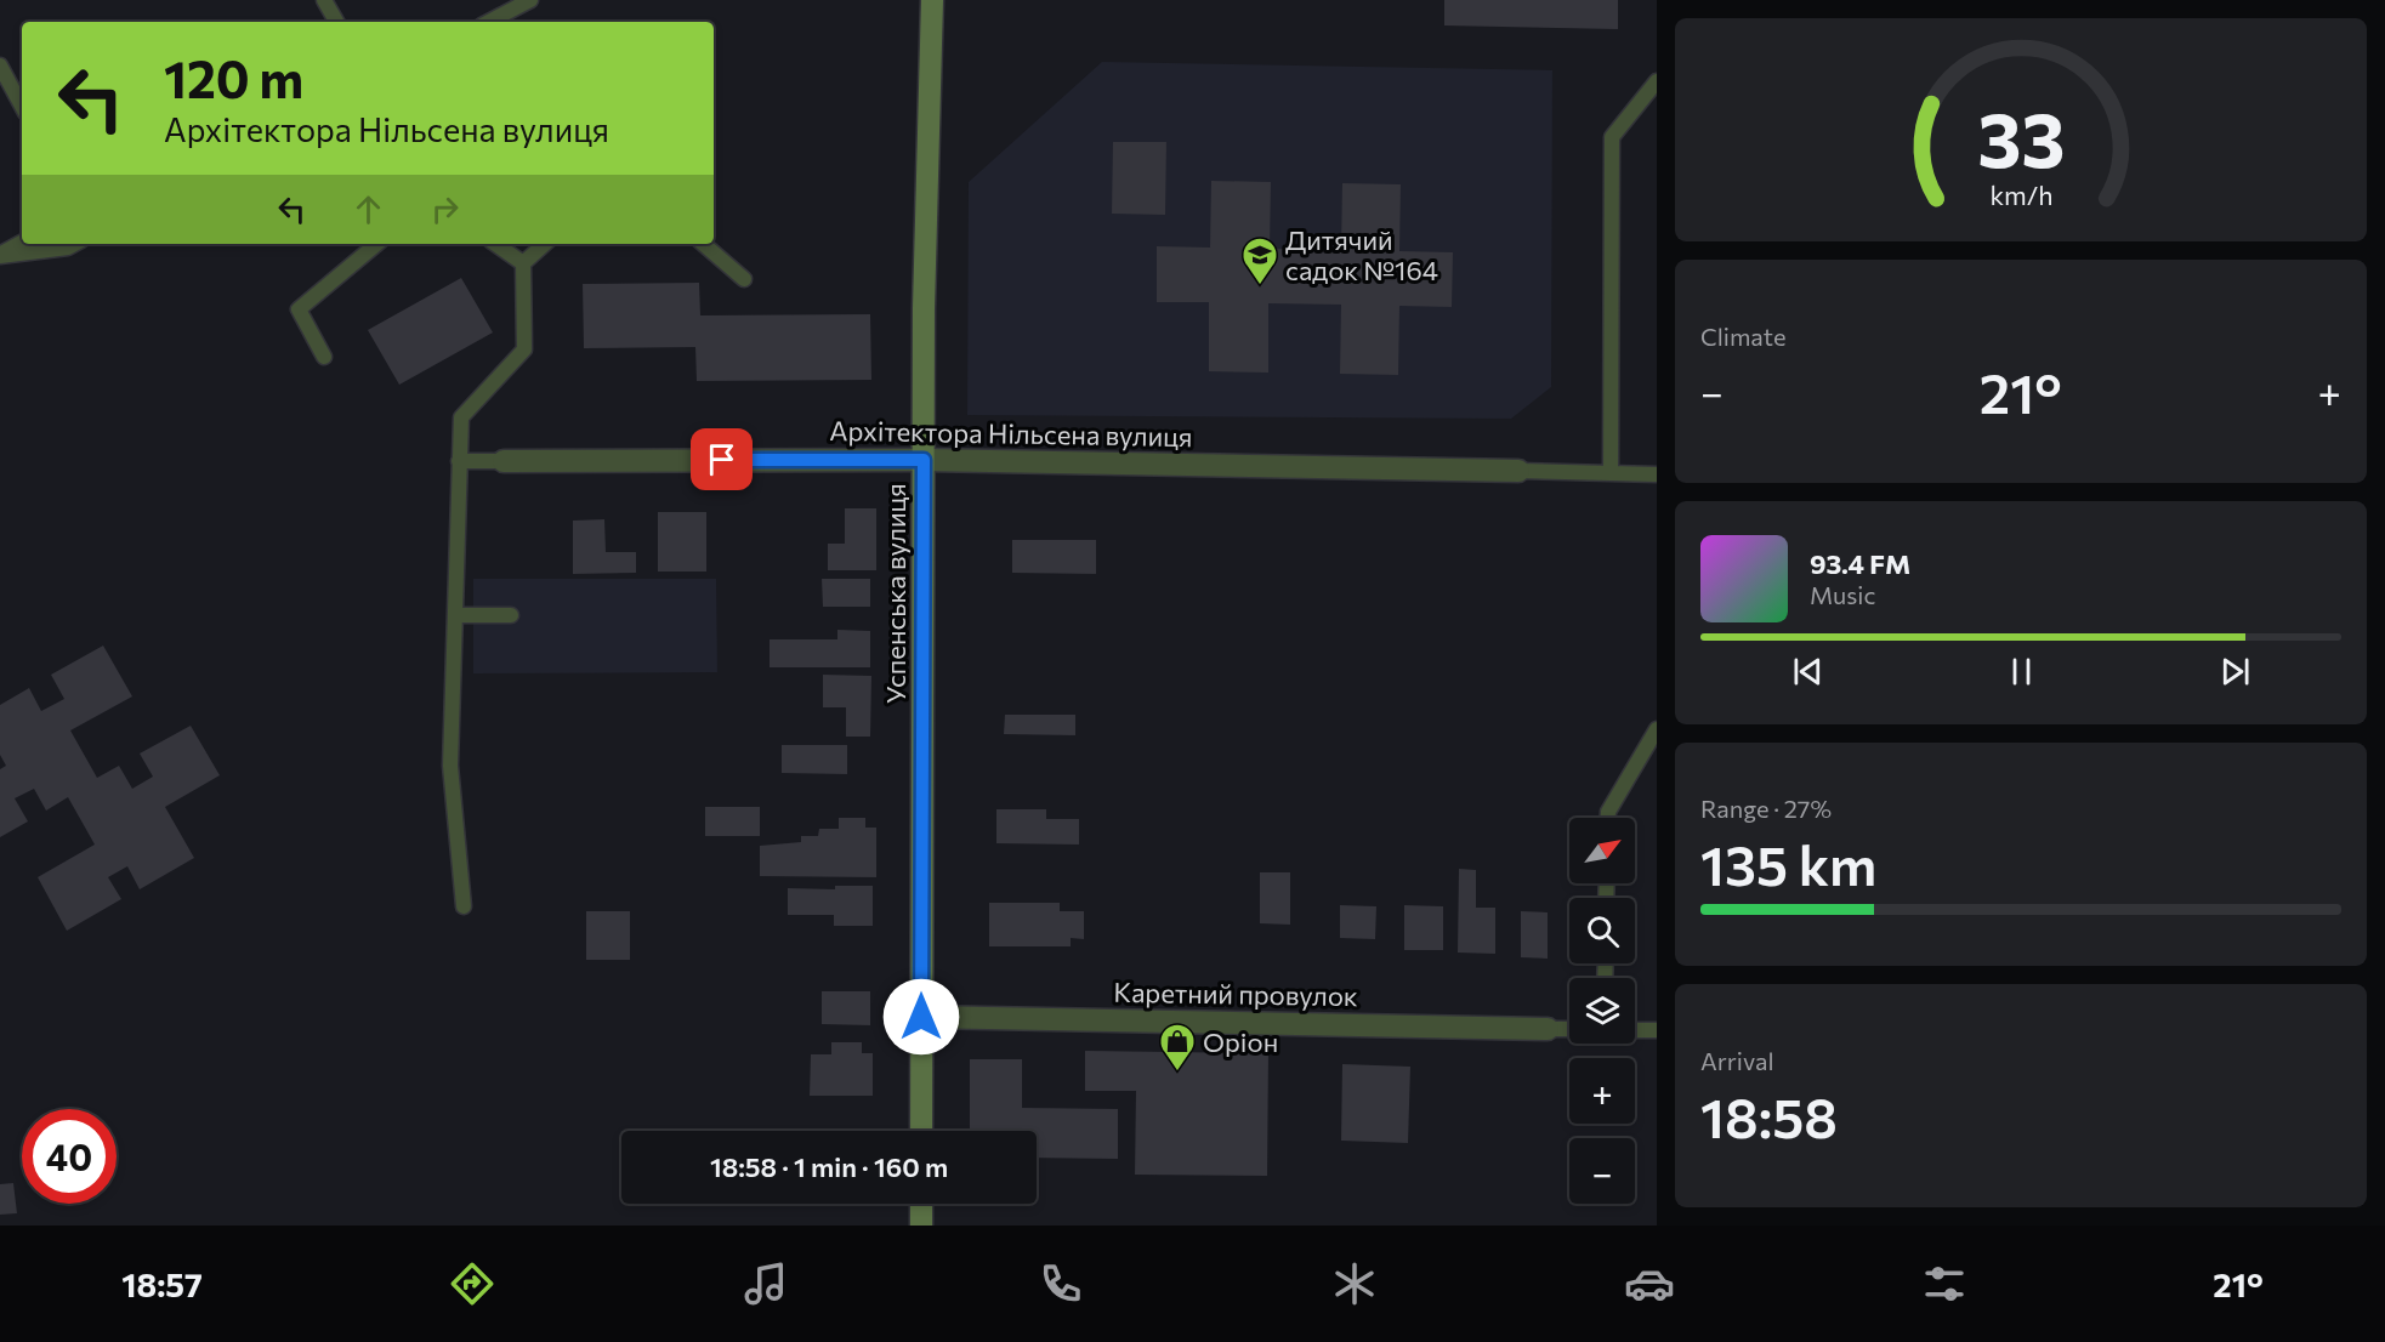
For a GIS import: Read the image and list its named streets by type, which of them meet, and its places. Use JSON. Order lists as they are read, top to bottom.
{
  "streets": {
    "street": ["Архітектора Нільсена вулиця", "Успенська вулиця", "Каретний провулок"]
  },
  "crossings": [
    ["Архітектора Нільсена вулиця", "Успенська вулиця"],
    ["Успенська вулиця", "Каретний провулок"]
  ],
  "places": {
    "school or university": ["Дитячий садок №164"],
    "shop": ["Оріон"]
  },
  "north": "top right",
  "page": {
    "turn": ["120 m", "Архітектора Нільсена вулиця"],
    "tile": [
      "Climate",
      ["Range · 27%", "135 km"],
      ["Arrival", "18:58"]
    ],
    "heat": ["−", "21°", "+"],
    "song": ["93.4 FM", "Music"],
    "map_buttons": ["+", "−"],
    "limit": "40",
    "trip": "18:58 · 1 min · 160 m",
    "tabs": ["18:57", "21°"],
    "gauge": ["33", "km/h"]
  }
}
